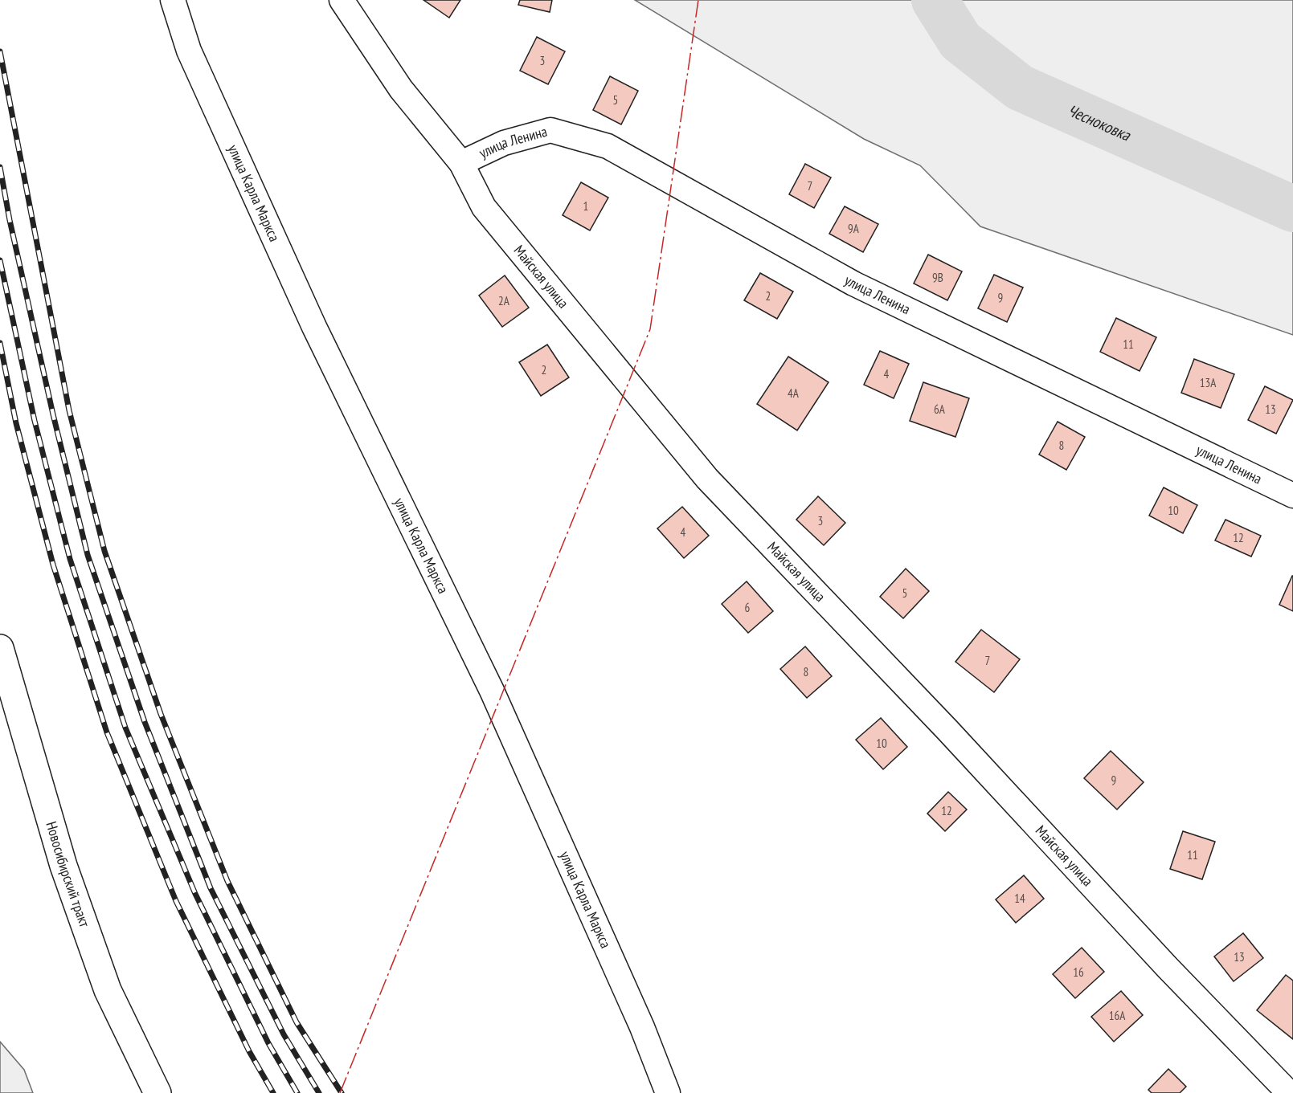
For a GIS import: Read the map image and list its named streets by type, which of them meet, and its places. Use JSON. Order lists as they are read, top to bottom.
{
  "streets": {
    "main road": ["Новосибирский тракт"],
    "street": ["улица Ленина", "улица Карла Маркса", "Майская улица"]
  },
  "crossings": [
    ["улица Ленина", "Майская улица"]
  ],
  "water": ["Чесноковка"],
  "house_numbers": [
    "3",
    "5",
    "7",
    "1",
    "9А",
    "9В",
    "2",
    "9",
    "2А",
    "11",
    "2",
    "4",
    "13А",
    "4А",
    "6А",
    "13",
    "8",
    "10",
    "3",
    "4",
    "12",
    "5",
    "6",
    "7",
    "8",
    "10",
    "9",
    "12",
    "11",
    "14",
    "13",
    "16",
    "16А"
  ]
}
